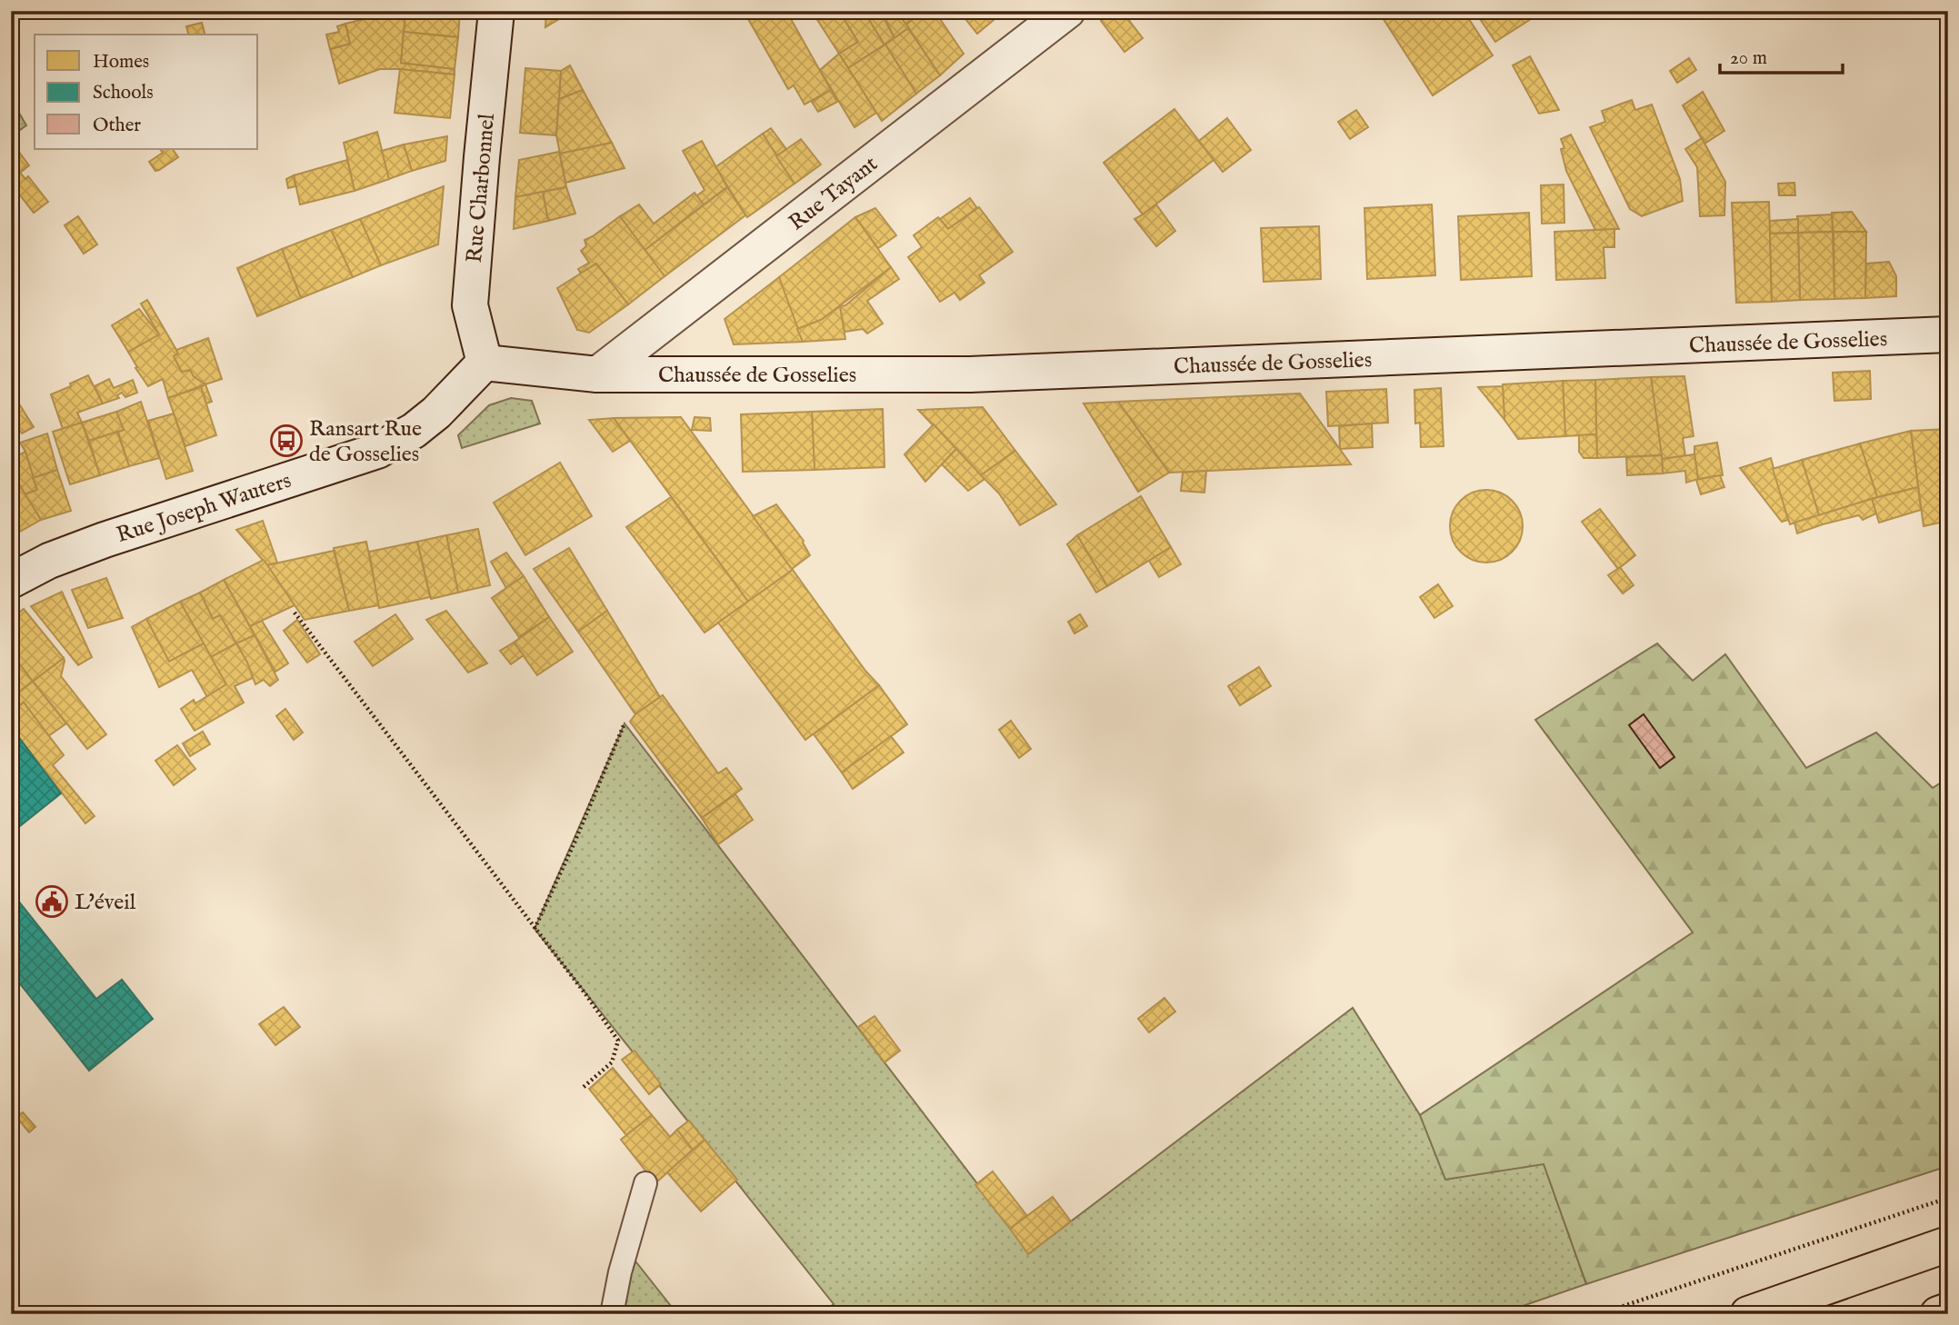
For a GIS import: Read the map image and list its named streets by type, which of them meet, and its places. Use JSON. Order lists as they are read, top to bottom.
{
  "streets": {
    "street": [
      "Rue Charbonnel",
      "Rue Tayant",
      "Chaussée de Gosselies",
      "Rue Joseph Wauters"
    ]
  },
  "crossings": [
    ["Rue Charbonnel", "Rue Joseph Wauters"],
    ["Rue Tayant", "Chaussée de Gosselies"]
  ],
  "places": {
    "bus stop": ["Ransart Rue de Gosselies"],
    "public building": ["L'éveil"]
  },
  "legend": ["Homes", "Schools", "Other"],
  "scale_bar": "20 m"
}
